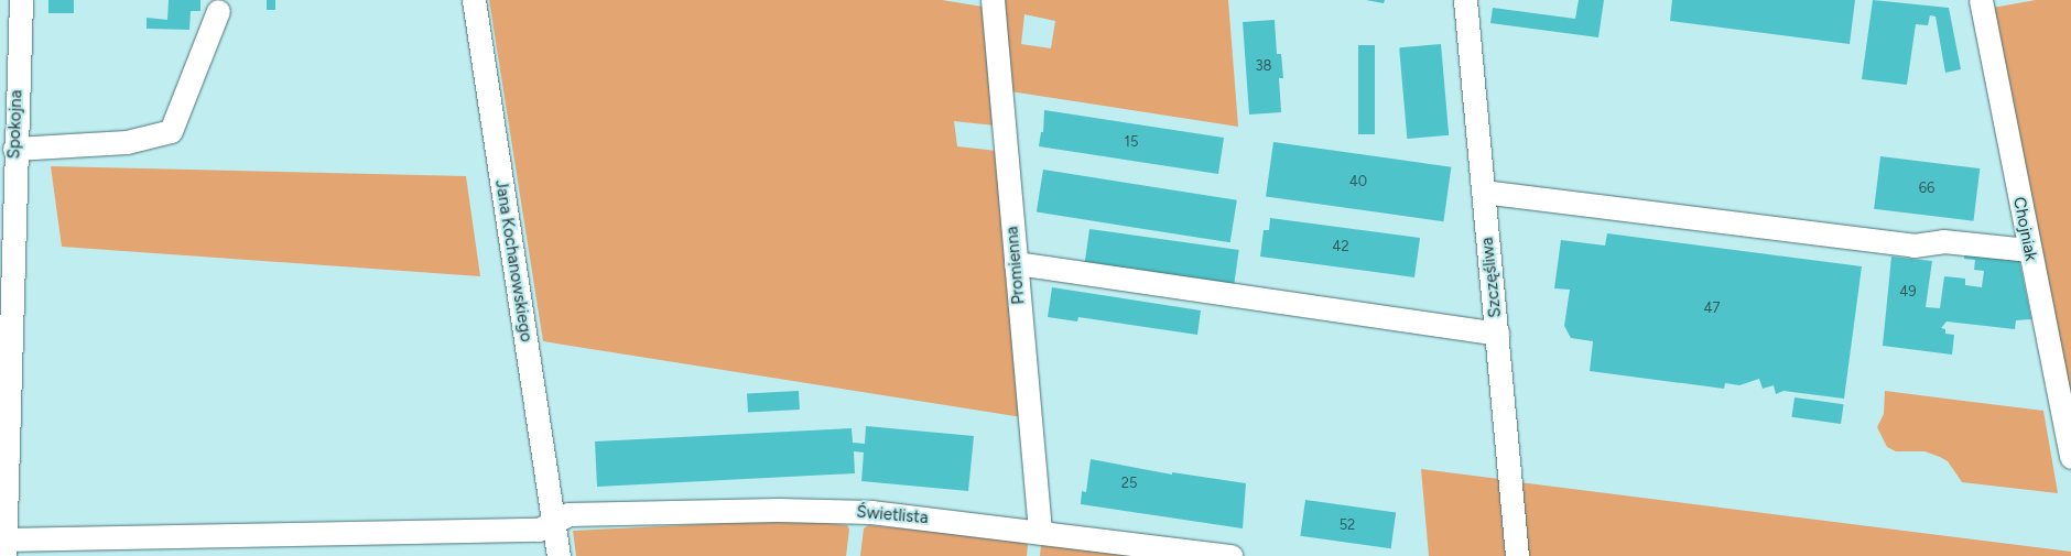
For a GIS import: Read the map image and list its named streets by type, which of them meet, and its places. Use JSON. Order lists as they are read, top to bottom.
{
  "streets": {
    "street": [
      "Spokojna",
      "Chojniak",
      "Jana Kochanowskiego",
      "Promienna",
      "Szczęśliwa",
      "Świetlista"
    ]
  },
  "crossings": [
    ["Spokojna", "Świetlista"],
    ["Jana Kochanowskiego", "Świetlista"],
    ["Promienna", "Świetlista"]
  ],
  "house_numbers": [
    "38",
    "15",
    "40",
    "66",
    "42",
    "49",
    "47",
    "25",
    "52"
  ]
}
